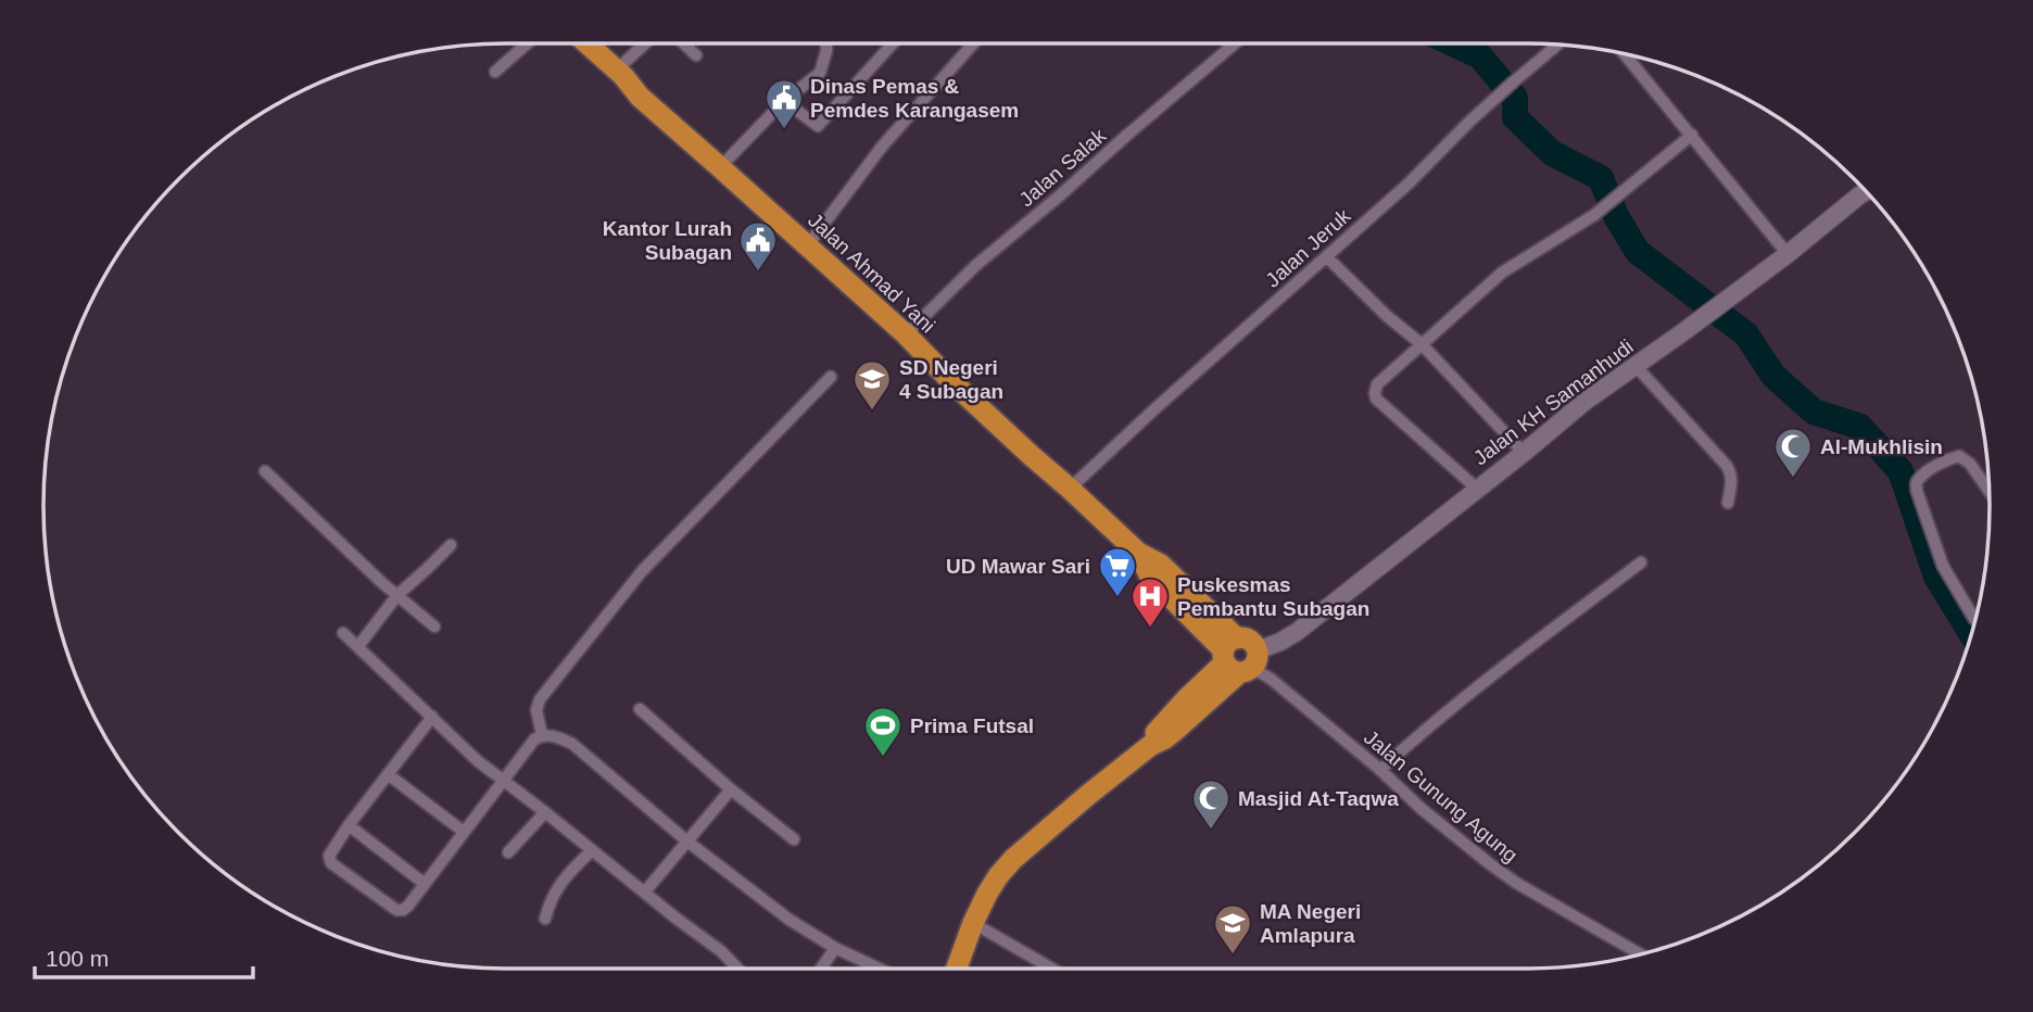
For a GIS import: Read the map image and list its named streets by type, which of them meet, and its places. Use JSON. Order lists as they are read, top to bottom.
{
  "streets": {
    "highway": ["Jalan Ahmad Yani"],
    "main road": ["Jalan KH Samanhudi"],
    "street": ["Jalan Salak", "Jalan Jeruk", "Jalan Gunung Agung"]
  },
  "crossings": [
    ["Jalan Salak", "Jalan Ahmad Yani"],
    ["Jalan Jeruk", "Jalan Ahmad Yani"],
    ["Jalan Ahmad Yani", "Jalan KH Samanhudi"],
    ["Jalan Ahmad Yani", "Jalan Gunung Agung"],
    ["Jalan KH Samanhudi", "Jalan Gunung Agung"]
  ],
  "places": {
    "public building": ["Dinas Pemas & Pemdes Karangasem", "Kantor Lurah Subagan"],
    "school or university": ["SD Negeri 4 Subagan", "MA Negeri Amlapura"],
    "mosque": ["Al-Mukhlisin", "Masjid At-Taqwa"],
    "supermarket": ["UD Mawar Sari"],
    "hospital": ["Puskesmas Pembantu Subagan"],
    "sports": ["Prima Futsal"]
  },
  "scale_bar": "100 m"
}
